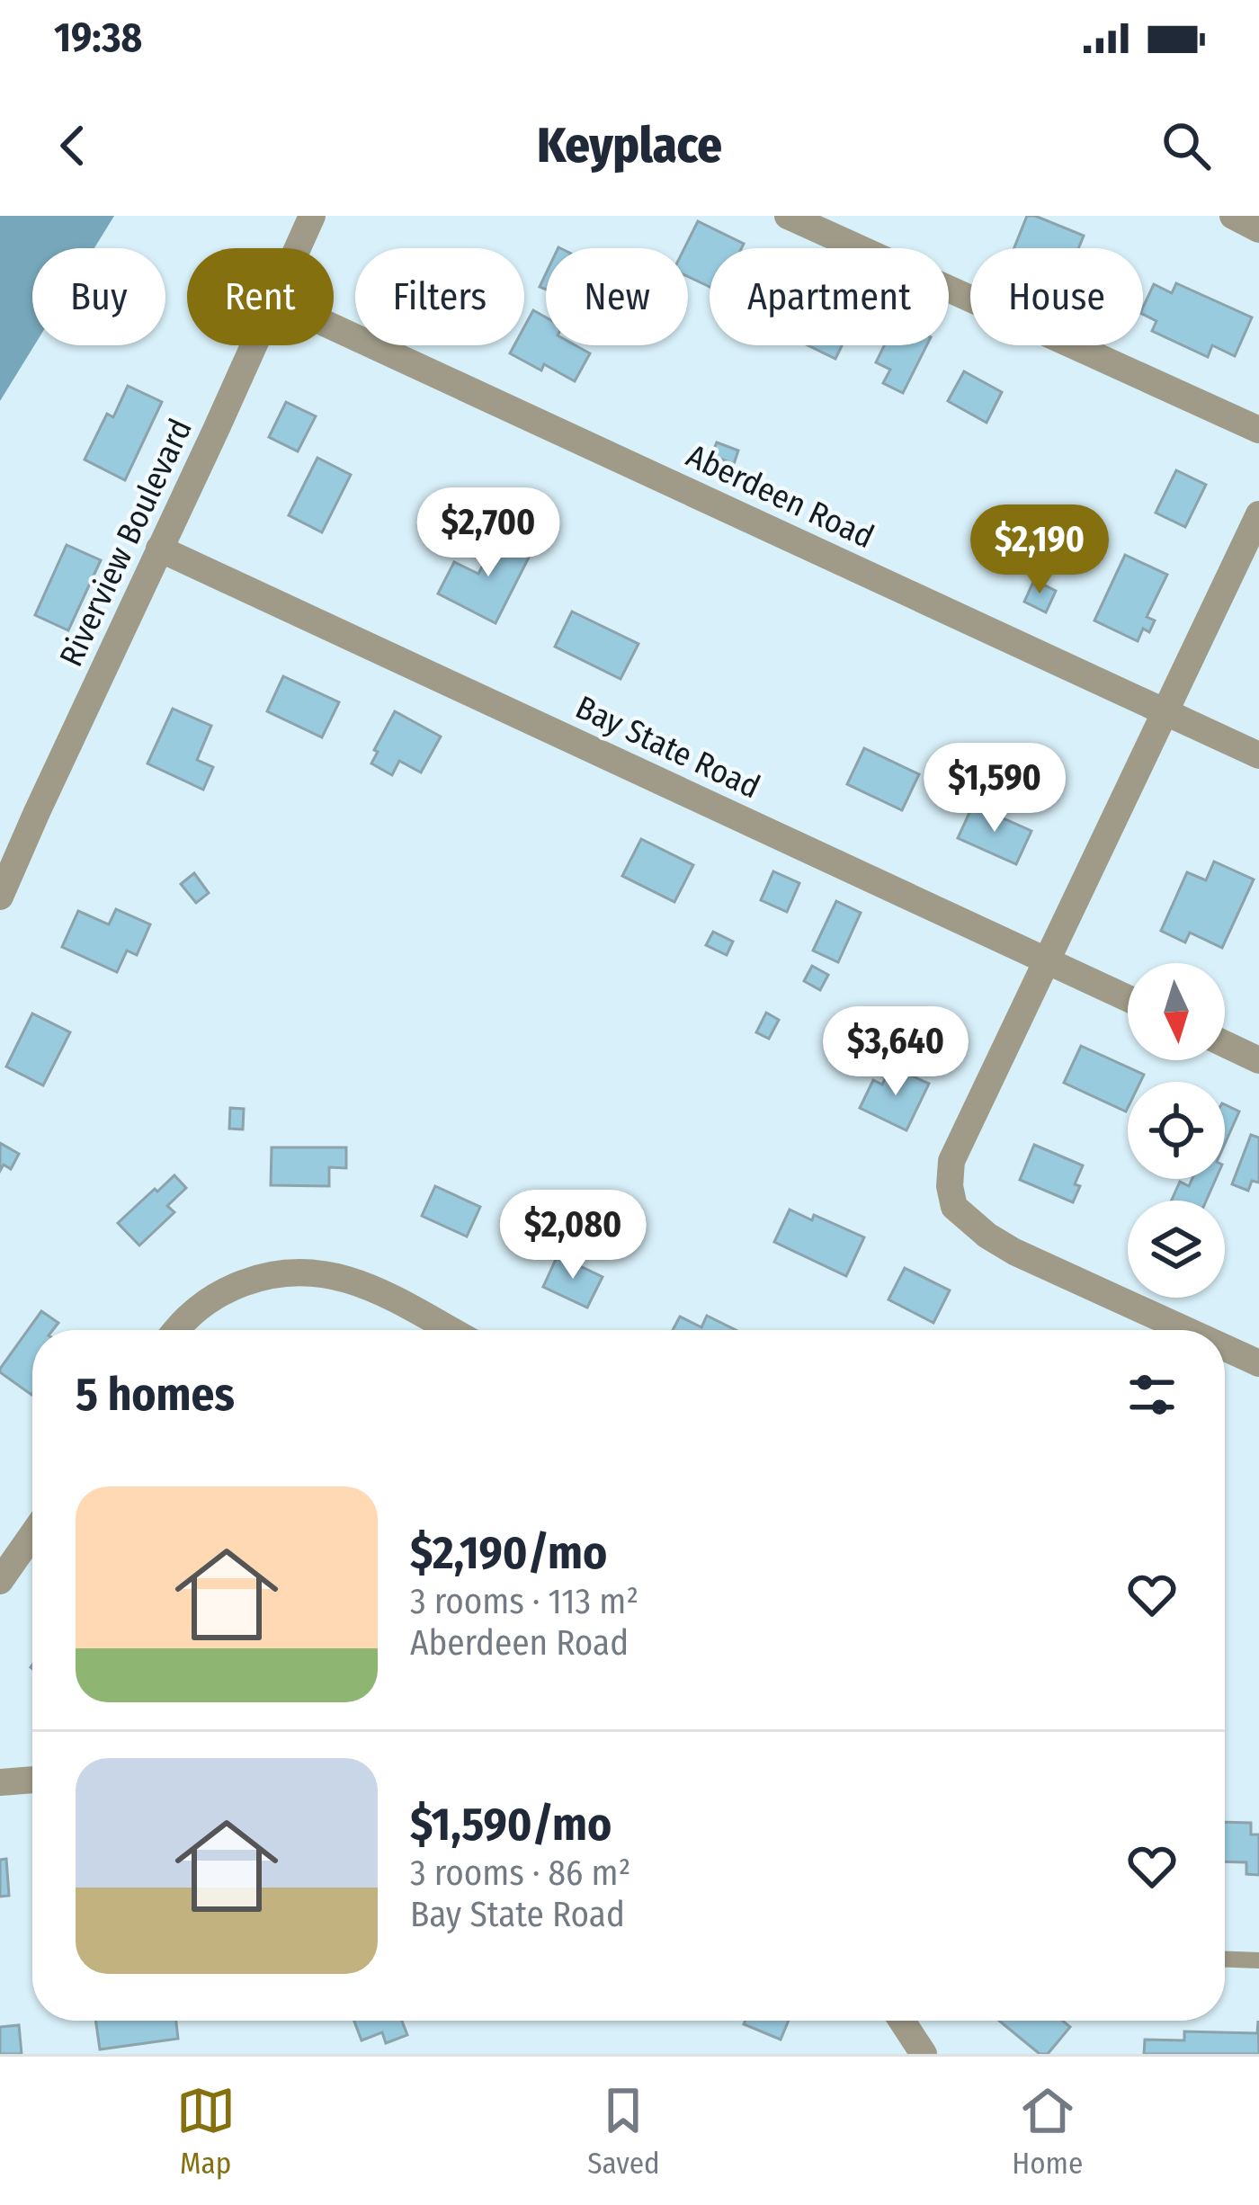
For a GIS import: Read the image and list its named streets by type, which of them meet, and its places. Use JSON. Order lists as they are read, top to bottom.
{
  "streets": {
    "street": ["Aberdeen Road", "Riverview Boulevard", "Bay State Road"]
  },
  "crossings": [
    ["Riverview Boulevard", "Bay State Road"]
  ],
  "north": "bottom",
  "page": {
    "status": "19:38",
    "header": "Keyplace",
    "chip": [
      "Buy",
      "Rent",
      "Filters",
      "New",
      "Apartment",
      "House"
    ],
    "price": [
      "$2,700",
      "$2,190",
      "$1,590",
      "$3,640",
      "$2,080"
    ],
    "heading": "5 homes",
    "list": [
      {
        "name": "$2,190/mo",
        "note": "3 rooms · 113 m² · Aberdeen Road"
      },
      {
        "name": "$1,590/mo",
        "note": "3 rooms · 86 m² · Bay State Road"
      }
    ],
    "tabs": ["Map", "Saved", "Home"]
  }
}
